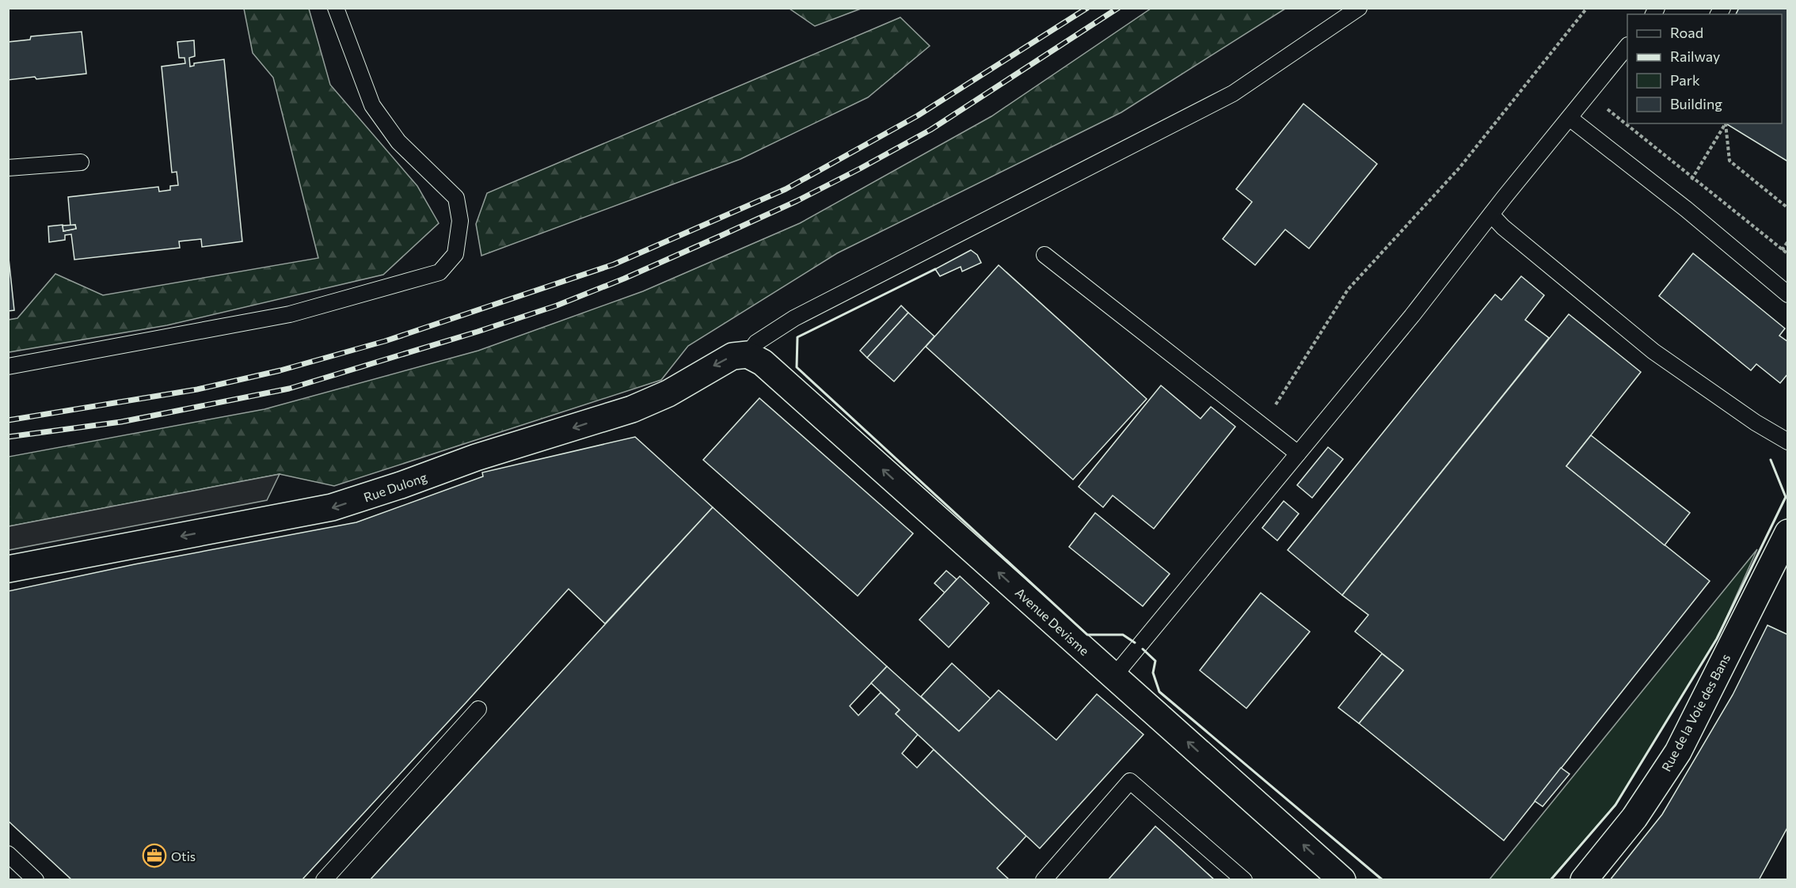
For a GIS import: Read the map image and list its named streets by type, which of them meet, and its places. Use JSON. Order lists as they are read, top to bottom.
{
  "streets": {
    "street": ["Rue Dulong", "Avenue Devisme", "Rue de la Voie des Bans"]
  },
  "crossings": [
    ["Rue Dulong", "Avenue Devisme"]
  ],
  "one_way": ["Rue Dulong", "Avenue Devisme"],
  "places": {
    "office": ["Otis"]
  },
  "legend": [
    "Road",
    "Railway",
    "Park",
    "Building"
  ]
}
